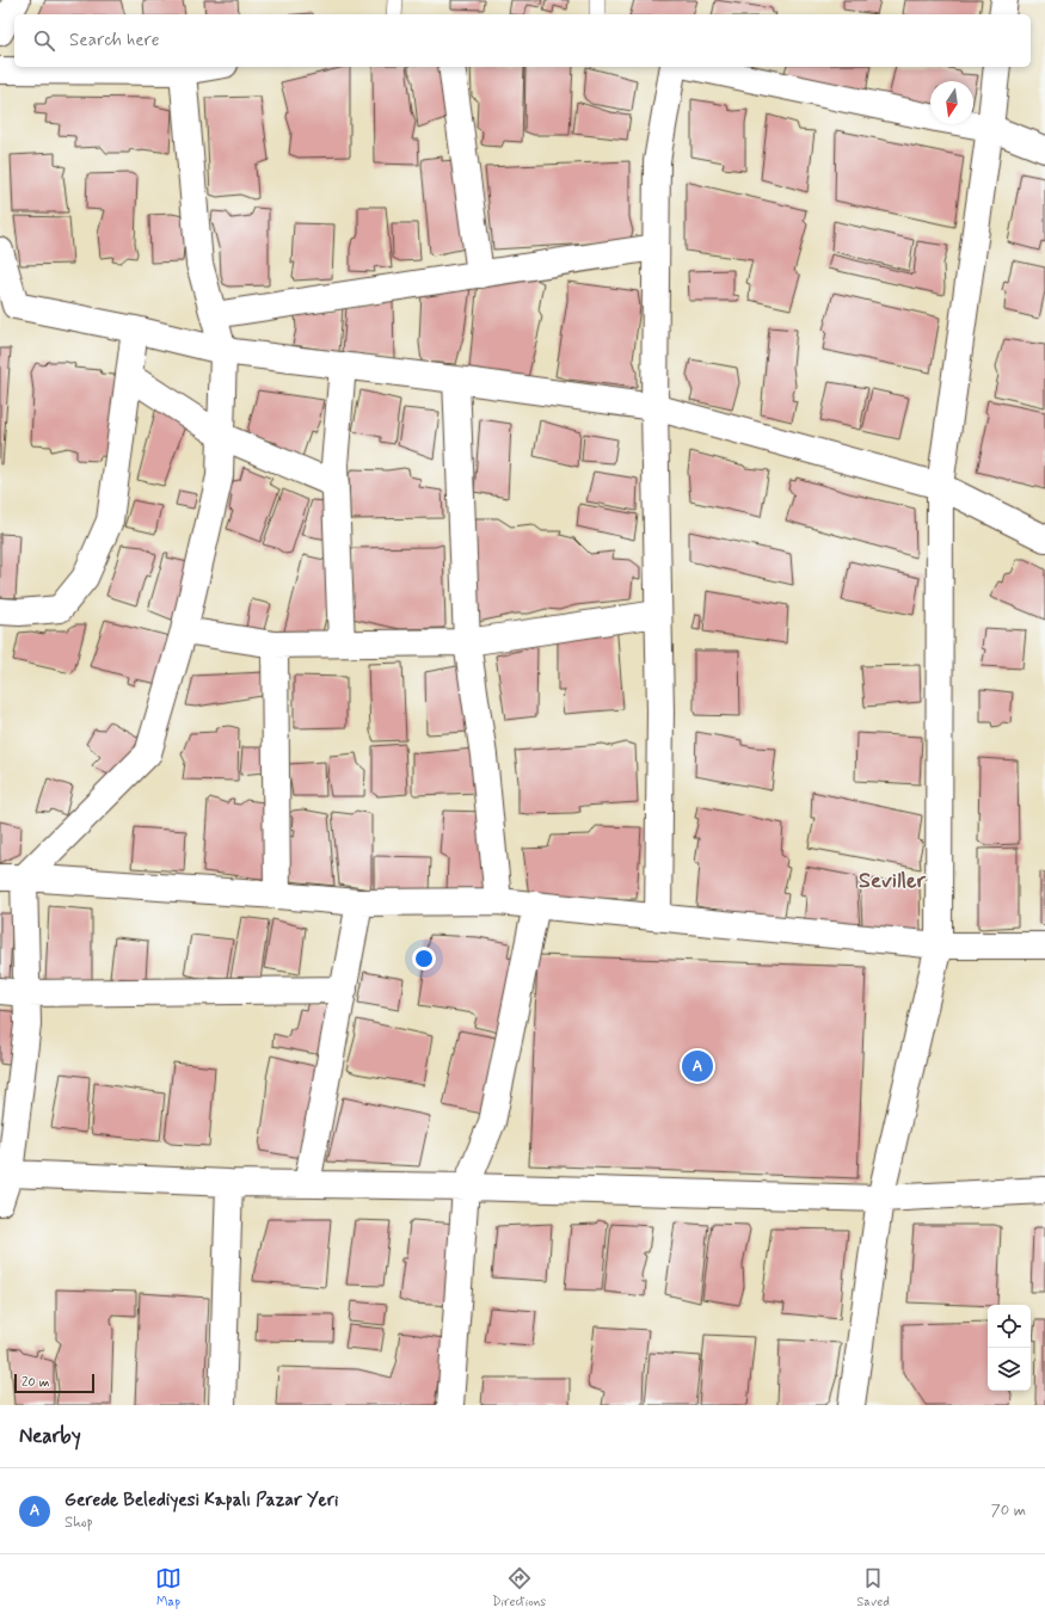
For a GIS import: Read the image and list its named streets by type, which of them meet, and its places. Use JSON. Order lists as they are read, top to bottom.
{
  "districts": ["Seviller"],
  "scale_bar": "20 m",
  "north": "bottom",
  "page": {
    "search": "Search here",
    "pins": "A",
    "scale": "20 m",
    "heading": "Nearby",
    "list": [
      {
        "mark": "A",
        "name": "Gerede Belediyesi Kapalı Pazar Yeri",
        "note": "Shop",
        "value": "70 m"
      }
    ],
    "nav": ["Map", "Directions", "Saved"]
  }
}
